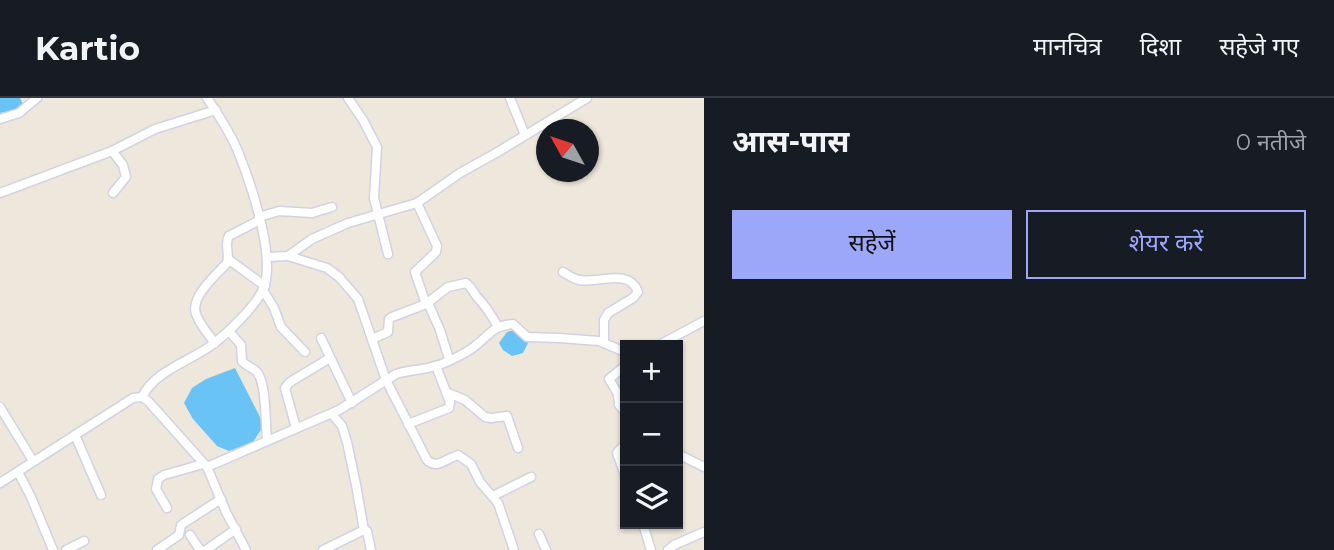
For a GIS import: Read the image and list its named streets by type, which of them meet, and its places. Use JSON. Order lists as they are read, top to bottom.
{
  "north": "top left",
  "page": {
    "header": "Kartio",
    "nav": ["मानचित्र", "दिशा", "सहेजे गए"],
    "heading": ["आस-पास", "0 नतीजे"],
    "buttons": ["सहेजें", "शेयर करें"],
    "map_buttons": ["+", "−"]
  }
}
